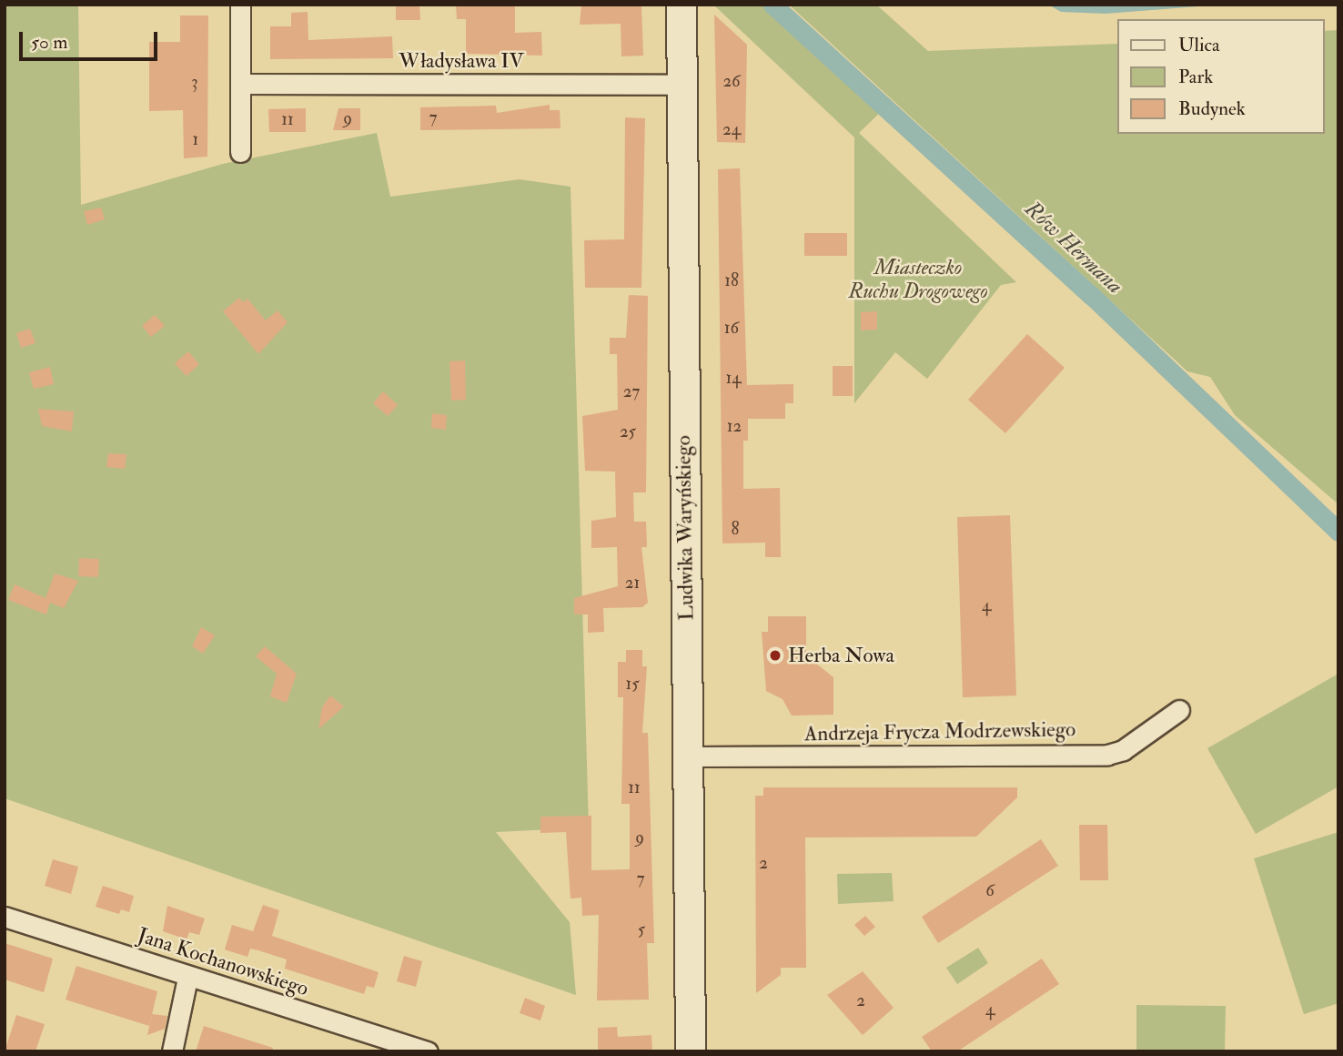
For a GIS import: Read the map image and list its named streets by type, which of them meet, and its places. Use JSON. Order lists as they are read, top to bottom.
{
  "streets": {
    "street": [
      "Władysława IV",
      "Ludwika Waryńskiego",
      "Andrzeja Frycza Modrzewskiego",
      "Jana Kochanowskiego"
    ]
  },
  "crossings": [
    ["Władysława IV", "Ludwika Waryńskiego"],
    ["Ludwika Waryńskiego", "Andrzeja Frycza Modrzewskiego"]
  ],
  "water": ["Rów Hermana"],
  "parks": ["Miasteczko Ruchu Drogowego"],
  "places": ["Herba Nowa"],
  "house_numbers": [
    "26",
    "3",
    "7",
    "9",
    "11",
    "24",
    "1",
    "18",
    "16",
    "14",
    "27",
    "12",
    "25",
    "8",
    "21",
    "4",
    "15",
    "11",
    "9",
    "2",
    "7",
    "6",
    "5",
    "2",
    "4"
  ],
  "legend": ["Ulica", "Park", "Budynek"],
  "scale_bar": "50 m"
}
